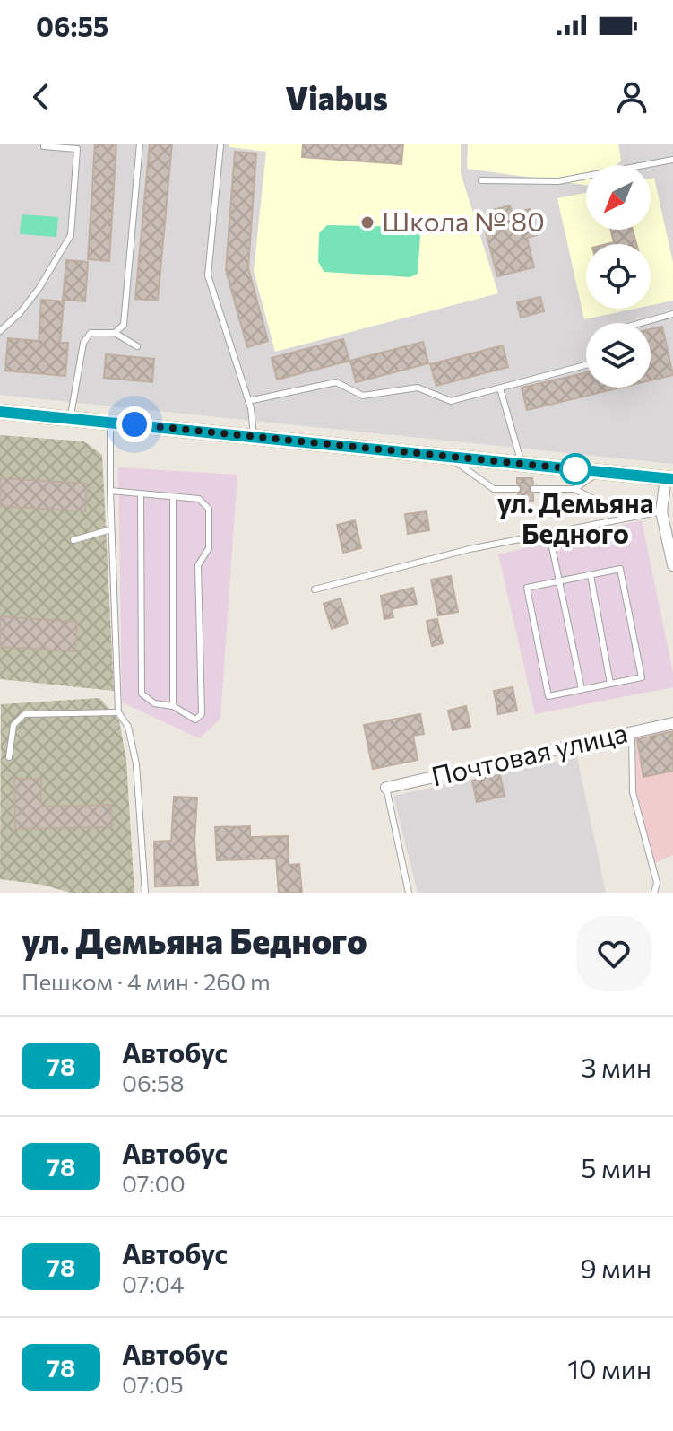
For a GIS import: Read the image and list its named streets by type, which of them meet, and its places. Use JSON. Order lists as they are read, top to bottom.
{
  "streets": {
    "street": ["Почтовая улица"]
  },
  "places": ["Школа № 80", "ул. Демьяна Бедного"],
  "lines": ["bus line 78"],
  "north": "bottom left",
  "page": {
    "status": "06:55",
    "header": "Viabus",
    "heading": ["ул. Демьяна Бедного", "Пешком · 4 мин · 260 m"],
    "list": [
      {
        "mark": "78",
        "name": "Автобус",
        "note": "06:58",
        "value": "3 мин"
      },
      {
        "mark": "78",
        "name": "Автобус",
        "note": "07:00",
        "value": "5 мин"
      },
      {
        "mark": "78",
        "name": "Автобус",
        "note": "07:04",
        "value": "9 мин"
      },
      {
        "mark": "78",
        "name": "Автобус",
        "note": "07:05",
        "value": "10 мин"
      }
    ]
  }
}
